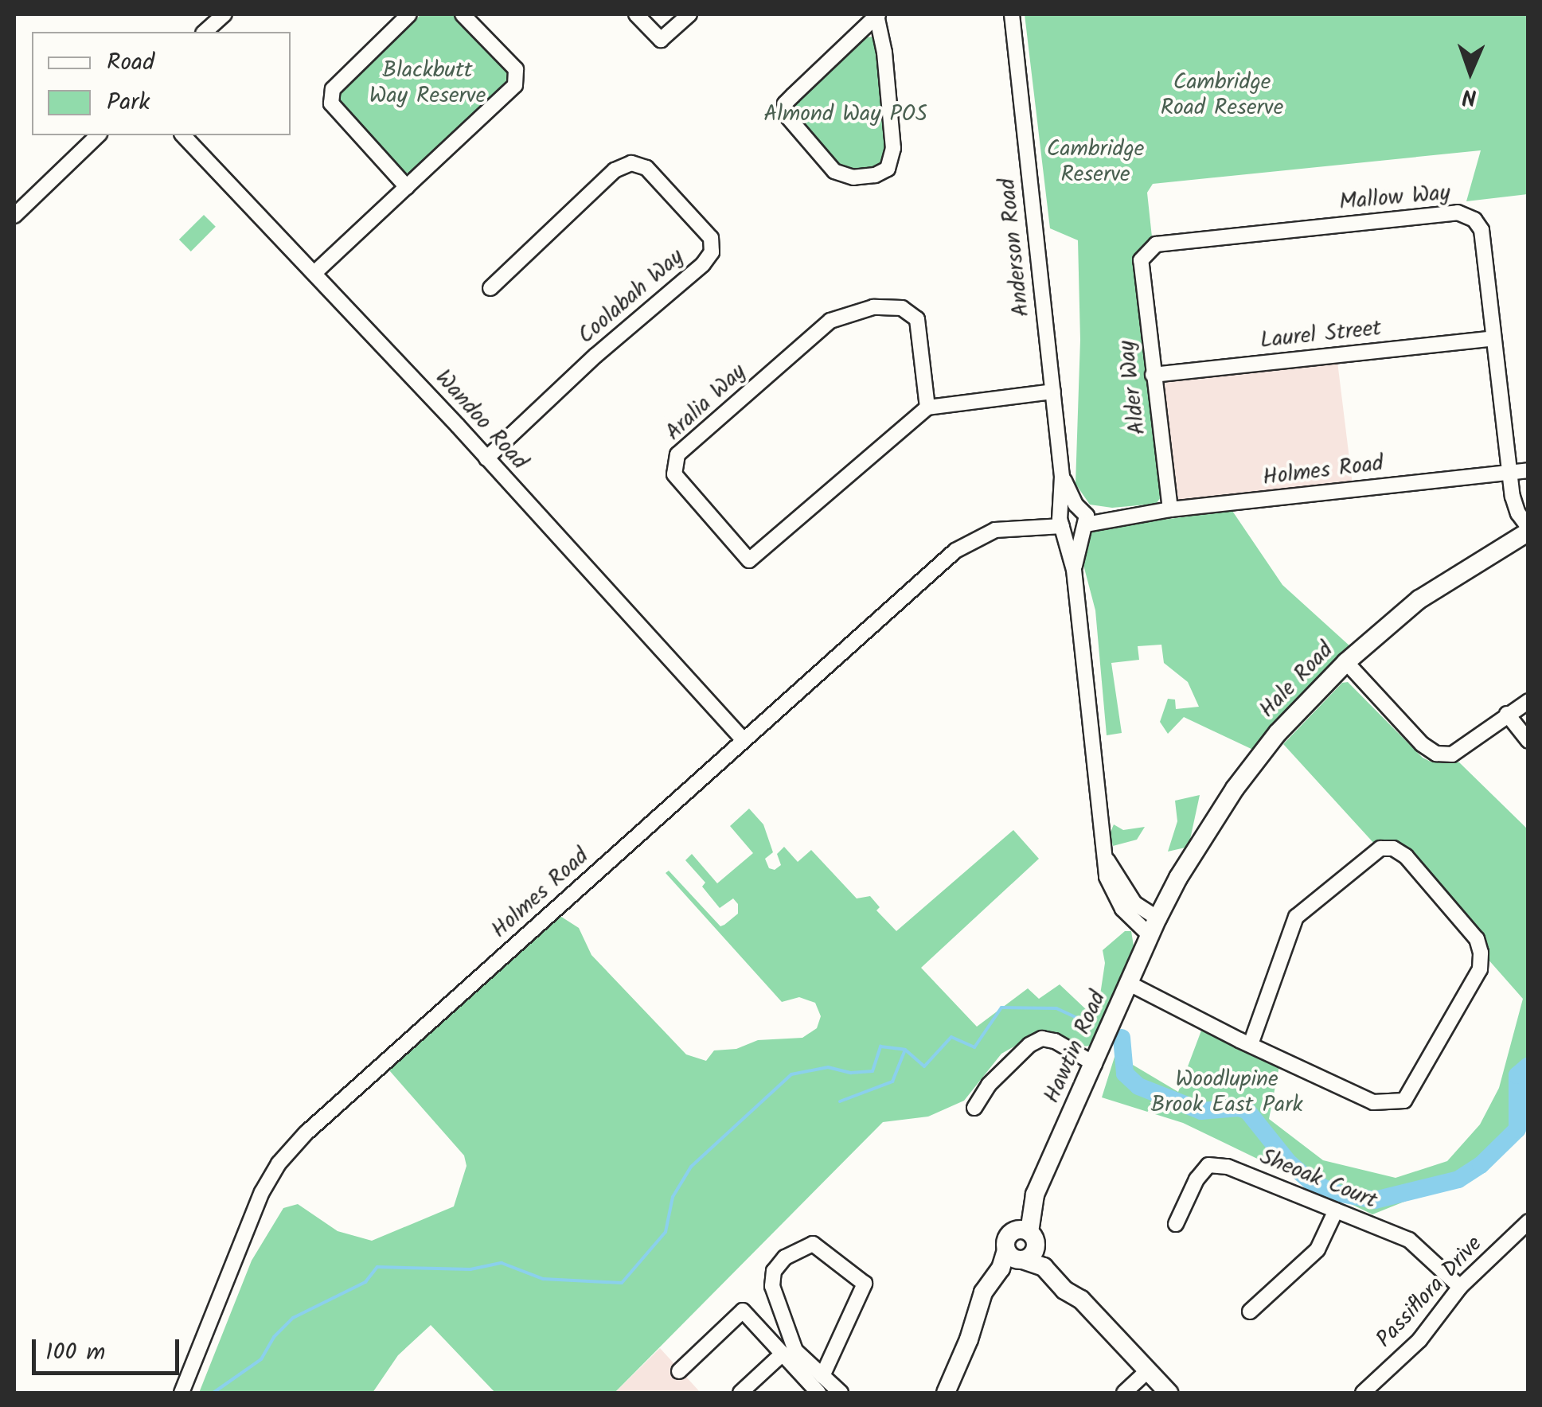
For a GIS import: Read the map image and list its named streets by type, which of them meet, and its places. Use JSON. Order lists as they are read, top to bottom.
{
  "streets": {
    "main road": ["Hale Road", "Hawtin Road"],
    "street": [
      "Mallow Way",
      "Anderson Road",
      "Coolabah Way",
      "Laurel Street",
      "Alder Way",
      "Aralia Way",
      "Wandoo Road",
      "Holmes Road",
      "Sheoak Court",
      "Passiflora Drive"
    ]
  },
  "crossings": [
    ["Mallow Way", "Laurel Street"],
    ["Mallow Way", "Alder Way"],
    ["Mallow Way", "Holmes Road"],
    ["Mallow Way", "Hale Road"],
    ["Anderson Road", "Holmes Road"],
    ["Anderson Road", "Hale Road"],
    ["Anderson Road", "Hawtin Road"],
    ["Coolabah Way", "Wandoo Road"],
    ["Laurel Street", "Alder Way"],
    ["Alder Way", "Holmes Road"],
    ["Wandoo Road", "Holmes Road"],
    ["Hale Road", "Hawtin Road"],
    ["Sheoak Court", "Passiflora Drive"]
  ],
  "parks": [
    "Blackbutt Way Reserve",
    "Cambridge Road Reserve",
    "Almond Way POS",
    "Cambridge Reserve",
    "Woodlupine Brook East Park"
  ],
  "legend": ["Road", "Park"],
  "scale_bar": "100 m",
  "north": "bottom"
}
